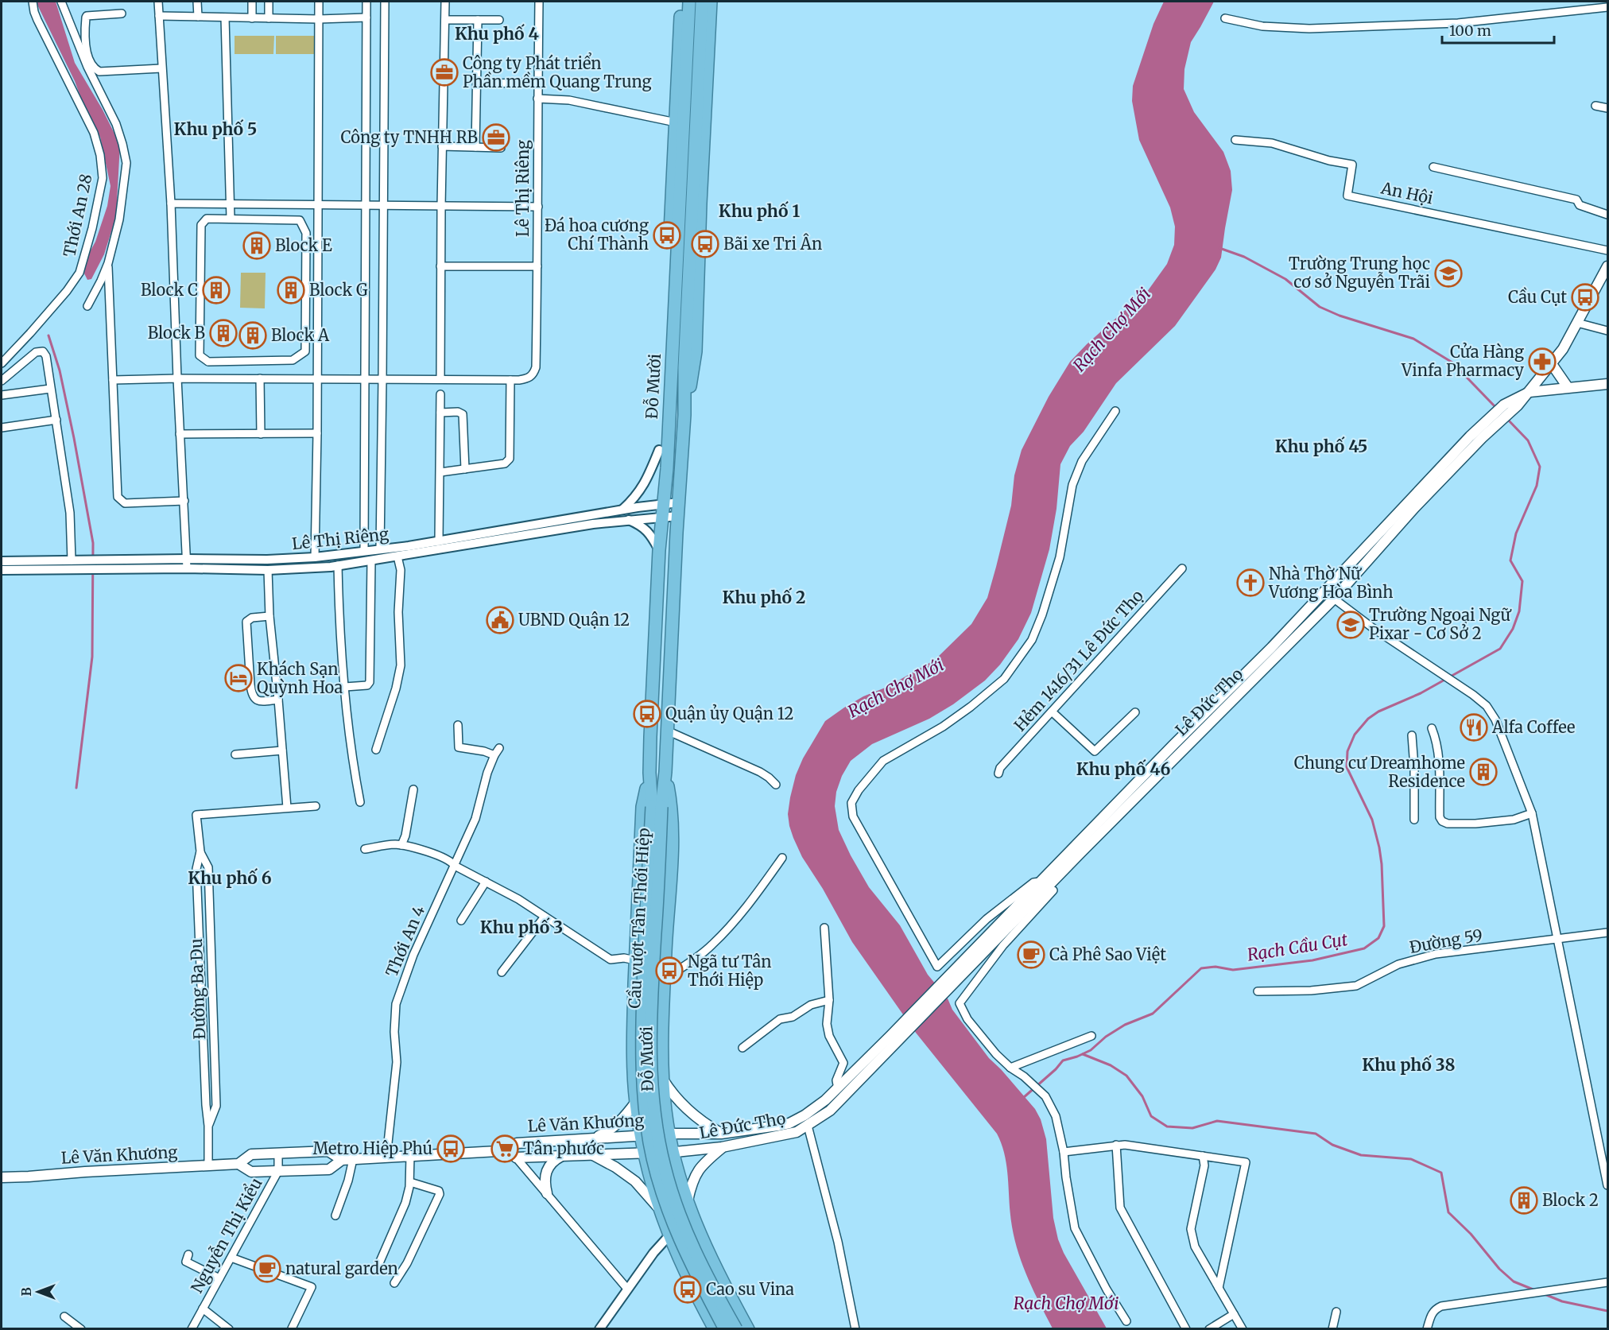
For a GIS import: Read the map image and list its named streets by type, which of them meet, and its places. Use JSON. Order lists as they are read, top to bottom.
{
  "streets": {
    "highway": ["Đỗ Mười", "Cầu vượt Tân Thới Hiệp"],
    "main road": ["Lê Đức Thọ", "Lê Văn Khương"],
    "street": [
      "Lê Thị Riêng",
      "An Hội",
      "Thới An 28",
      "Hẻm 1416/31 Lê Đức Thọ",
      "Thới An 4",
      "Đường 59",
      "Đường Ba Du",
      "Nguyễn Thị Kiểu"
    ]
  },
  "crossings": [
    ["Lê Thị Riêng", "Đỗ Mười"],
    ["Đỗ Mười", "Lê Đức Thọ"],
    ["Đỗ Mười", "Cầu vượt Tân Thới Hiệp"],
    ["Đỗ Mười", "Lê Văn Khương"],
    ["Lê Đức Thọ", "Lê Văn Khương"],
    ["Thới An 4", "Lê Văn Khương"],
    ["Đường Ba Du", "Lê Văn Khương"],
    ["Lê Văn Khương", "Nguyễn Thị Kiểu"]
  ],
  "districts": [
    "Khu phố 4",
    "Khu phố 5",
    "Khu phố 1",
    "Khu phố 45",
    "Khu phố 2",
    "Khu phố 46",
    "Khu phố 6",
    "Khu phố 3",
    "Khu phố 38"
  ],
  "water": ["Rạch Chợ Mới", "Rạch Cầu Cụt"],
  "places": {
    "office": ["Công ty Phát triển Phần mềm Quang Trung", "Công ty TNHH RB"],
    "bus stop": [
      "Đá hoa cương Chí Thành",
      "Bãi xe Tri Ân",
      "Cầu Cụt",
      "Quận ủy Quận 12",
      "Ngã tư Tân Thới Hiệp",
      "Metro Hiệp Phú",
      "Cao su Vina"
    ],
    "building": [
      "Block E",
      "Block C",
      "Block G",
      "Block B",
      "Block A",
      "Chung cư Dreamhome Residence",
      "Block 2"
    ],
    "school or university": ["Trường Trung học cơ sở Nguyễn Trãi", "Trường Ngoại Ngữ Pixar - Cơ Sở 2"],
    "pharmacy": ["Cửa Hàng Vinfa Pharmacy"],
    "church": ["Nhà Thờ Nữ Vương Hòa Bình"],
    "public building": ["UBND Quận 12"],
    "hotel": ["Khách Sạn Quỳnh Hoa"],
    "restaurant": ["Alfa Coffee"],
    "cafe": ["Cà Phê Sao Việt", "natural garden"],
    "supermarket": ["Tân phước"]
  },
  "scale_bar": "100 m",
  "north": "left"
}
